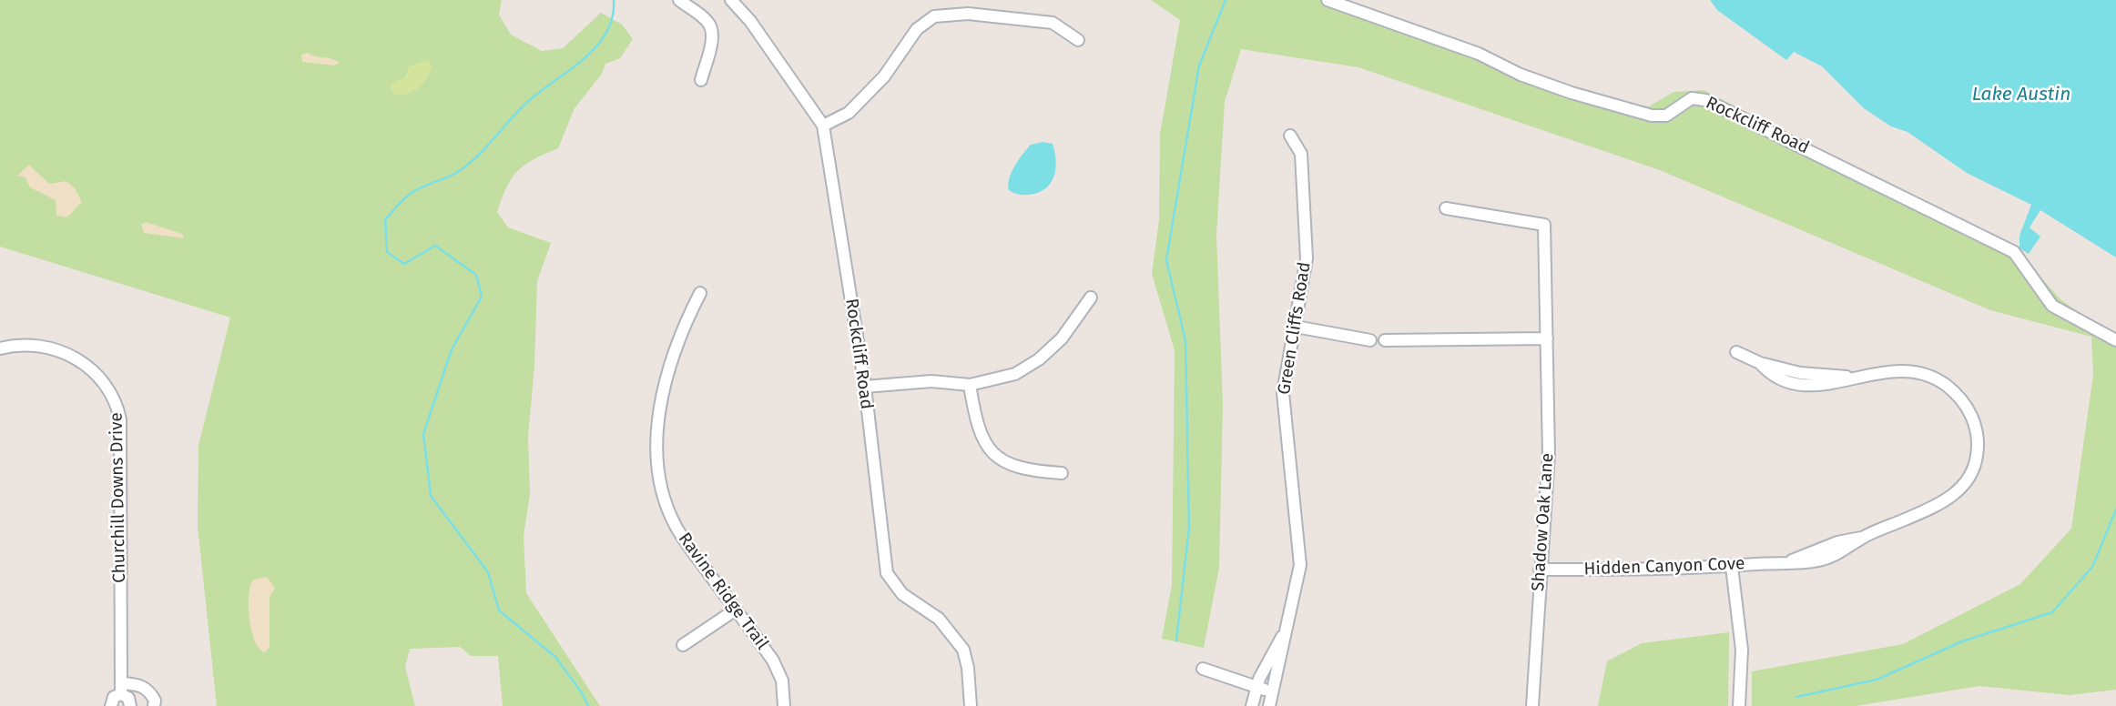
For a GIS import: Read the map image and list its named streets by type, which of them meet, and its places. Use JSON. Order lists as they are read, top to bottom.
{
  "streets": {
    "street": [
      "Rockcliff Road",
      "Green Cliffs Road",
      "Churchill Downs Drive",
      "Shadow Oak Lane",
      "Hidden Canyon Cove",
      "Ravine Ridge Trail"
    ]
  },
  "crossings": [
    ["Shadow Oak Lane", "Hidden Canyon Cove"]
  ],
  "water": ["Lake Austin"]
}
